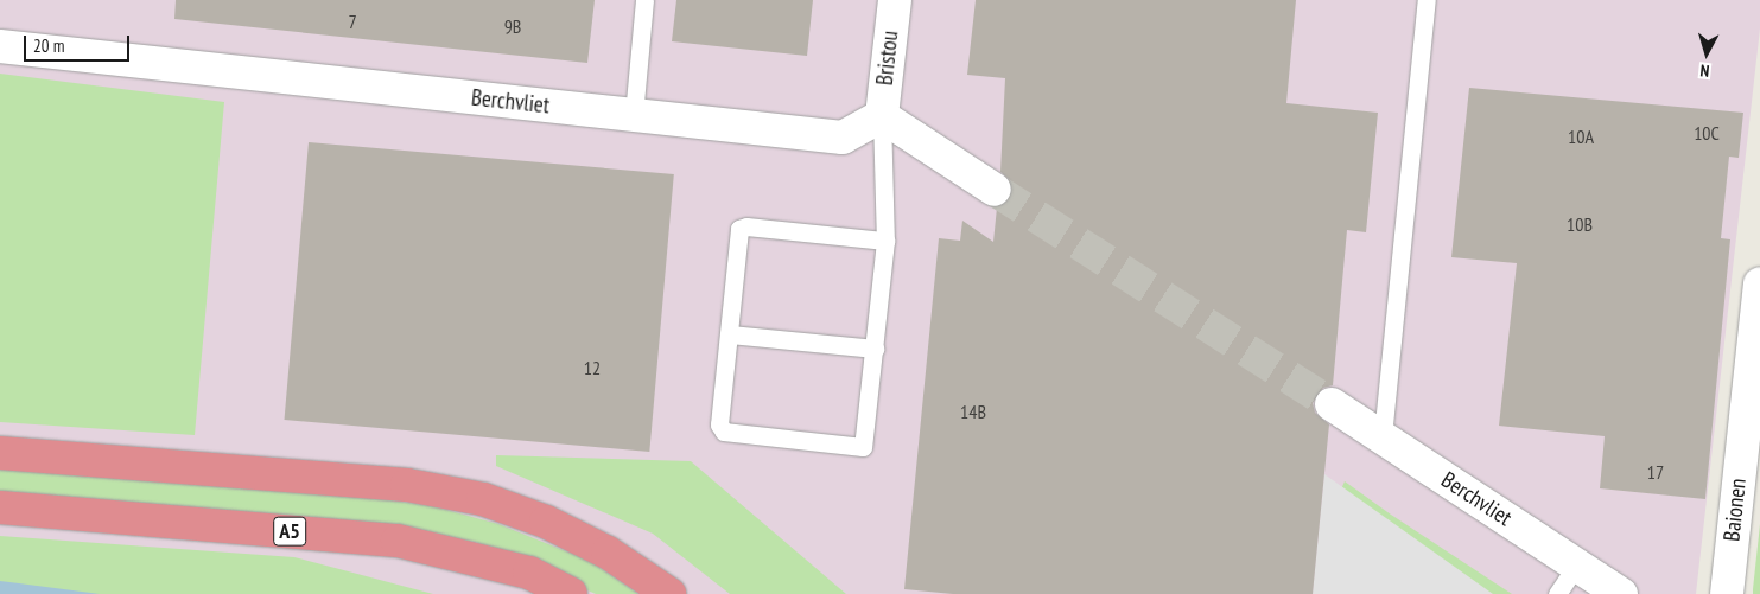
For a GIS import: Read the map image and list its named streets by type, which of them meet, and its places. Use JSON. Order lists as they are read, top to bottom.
{
  "streets": {
    "highway": ["A5"],
    "street": ["Bristou", "Berchvliet", "Baionen"]
  },
  "crossings": [
    ["Bristou", "Berchvliet"]
  ],
  "house_numbers": [
    "7",
    "9B",
    "10C",
    "10A",
    "10B",
    "12",
    "14B",
    "17"
  ],
  "scale_bar": "20 m",
  "north": "bottom"
}
